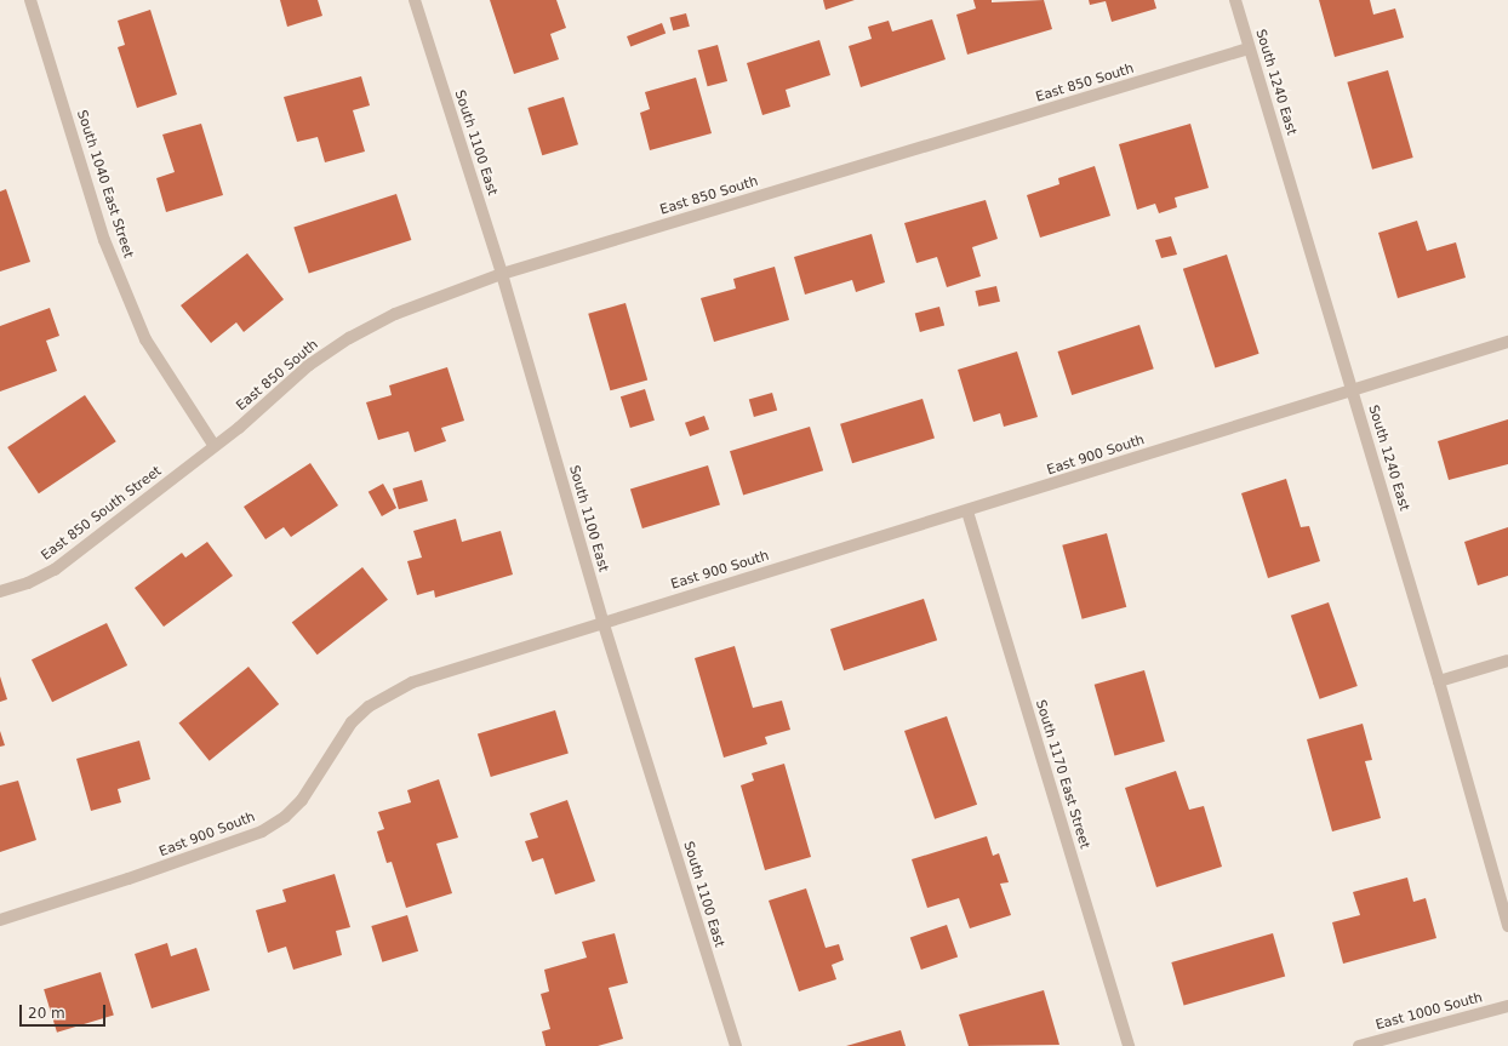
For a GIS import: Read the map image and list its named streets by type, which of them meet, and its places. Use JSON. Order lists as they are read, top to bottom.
{
  "streets": {
    "street": [
      "South 1240 East",
      "East 850 South",
      "South 1100 East",
      "South 1040 East Street",
      "East 900 South",
      "East 850 South Street",
      "South 1170 East Street",
      "East 1000 South"
    ]
  },
  "crossings": [
    ["South 1240 East", "East 850 South"],
    ["South 1240 East", "East 900 South"],
    ["East 850 South", "South 1100 East"],
    ["East 850 South", "South 1040 East Street"],
    ["East 850 South", "East 850 South Street"],
    ["South 1100 East", "East 900 South"],
    ["South 1040 East Street", "East 850 South Street"],
    ["East 900 South", "South 1170 East Street"]
  ],
  "scale_bar": "20 m"
}
